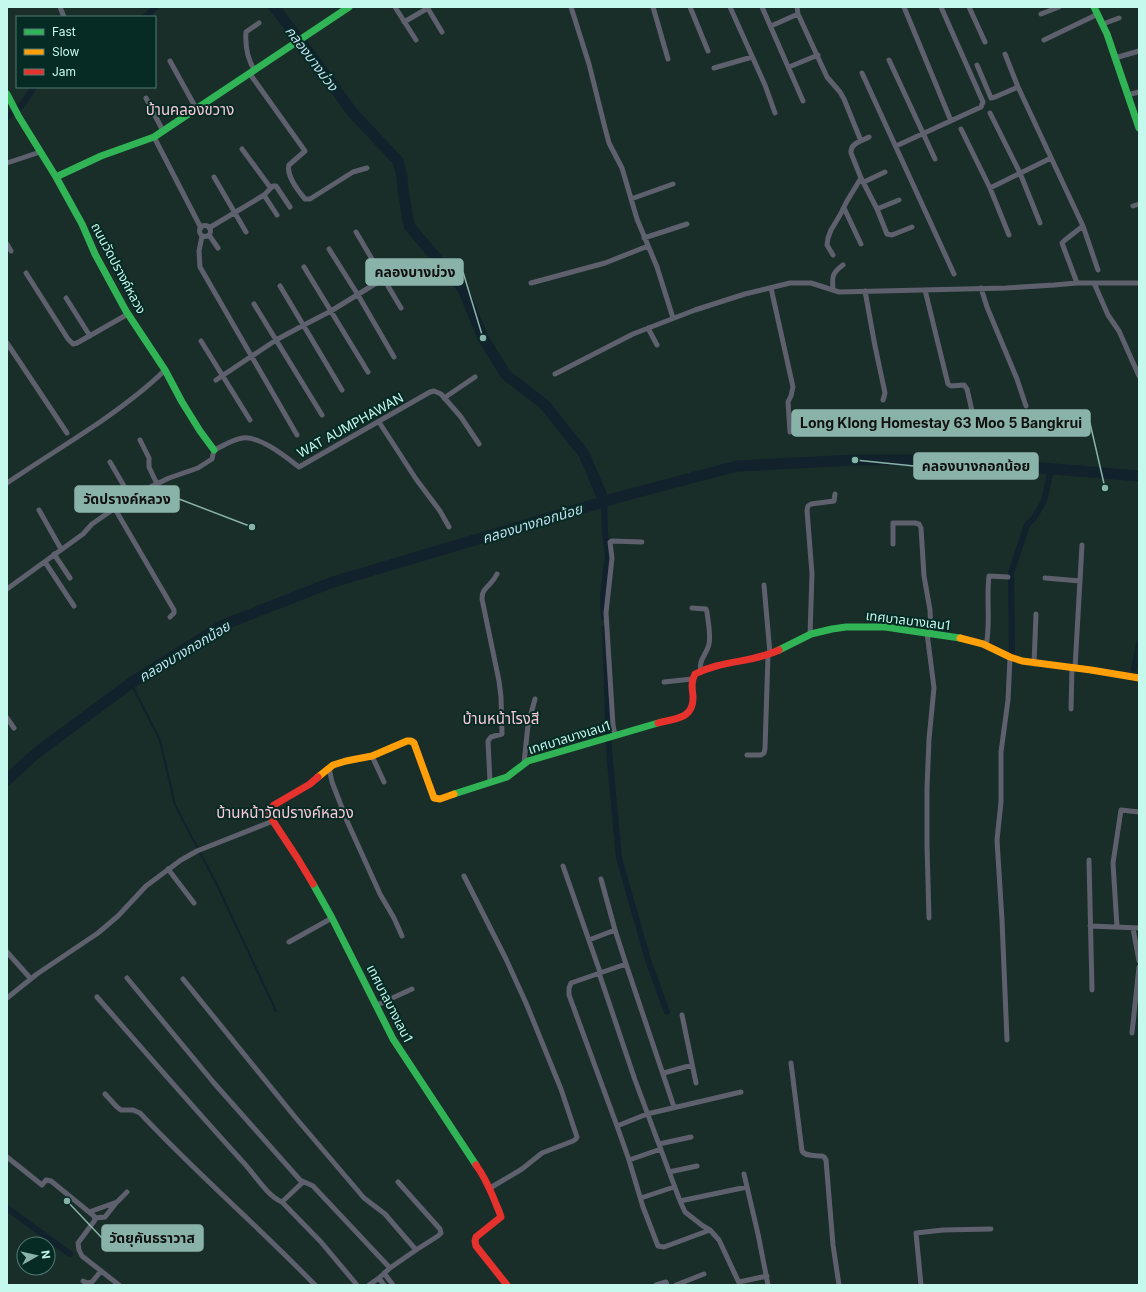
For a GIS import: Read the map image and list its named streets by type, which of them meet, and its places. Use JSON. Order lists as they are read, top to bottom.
{
  "streets": {
    "street": ["ถนนวัดปรางค์หลวง", "WAT AUMPHAWAN", "เทศบาลบางเลน1"]
  },
  "crossings": [
    ["ถนนวัดปรางค์หลวง", "WAT AUMPHAWAN"]
  ],
  "districts": ["บ้านคลองขวาง", "บ้านหน้าโรงสี", "บ้านหน้าวัดปรางค์หลวง"],
  "water": ["คลองบางม่วง", "คลองบางกอกน้อย"],
  "places": [
    "คลองบางม่วง",
    "คลองบางกอกน้อย",
    "Long Klong Homestay 63 Moo 5 Bangkrui",
    "วัดปรางค์หลวง",
    "วัดยุคันธราวาส"
  ],
  "legend": ["Fast", "Slow", "Jam"],
  "north": "right"
}
